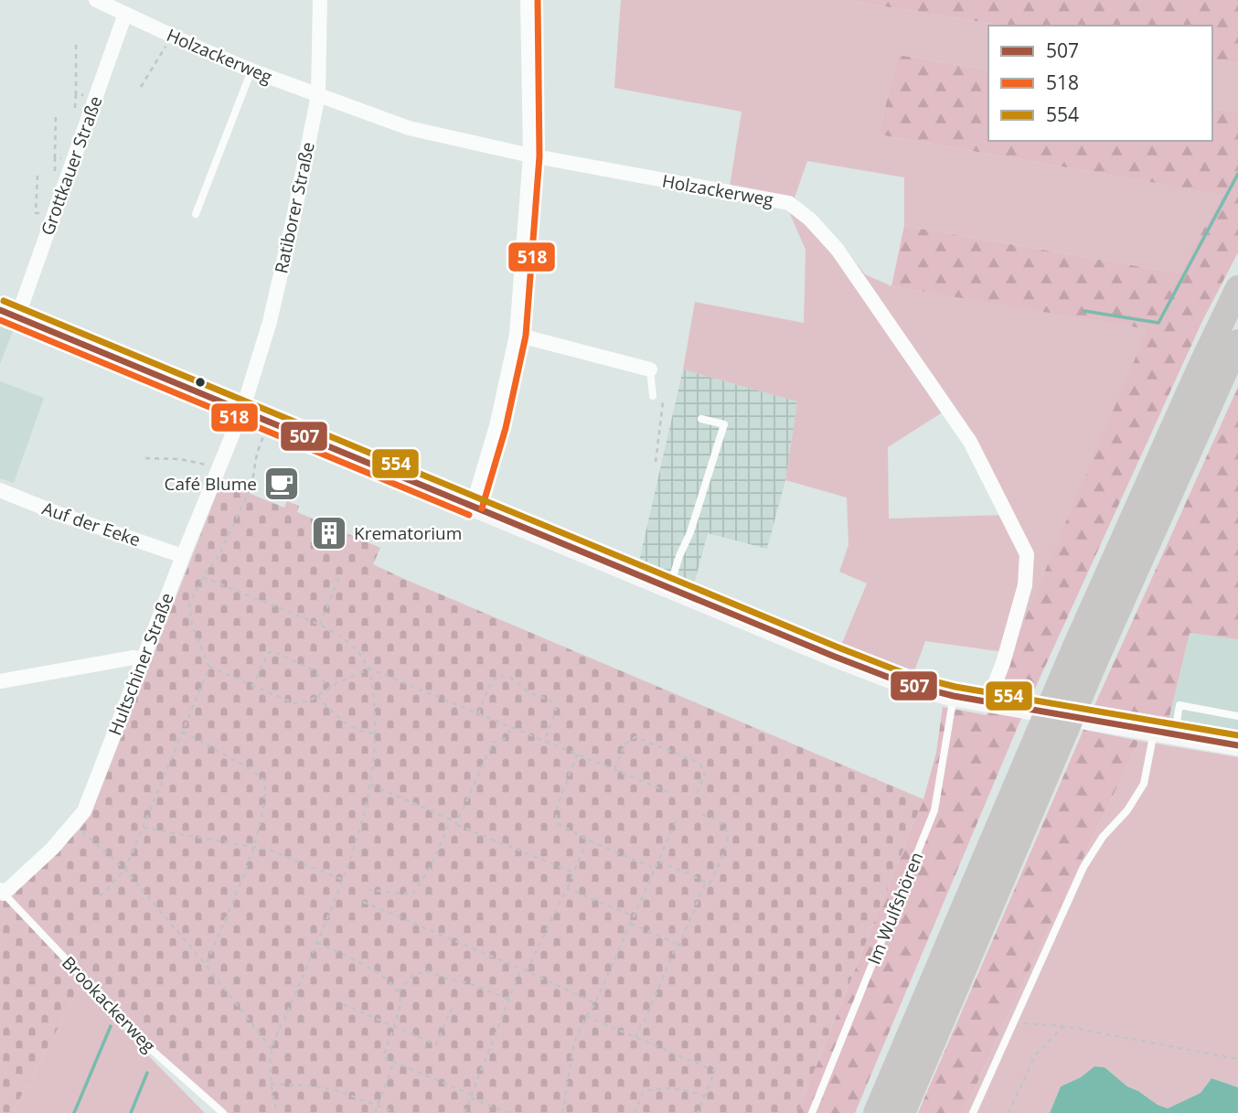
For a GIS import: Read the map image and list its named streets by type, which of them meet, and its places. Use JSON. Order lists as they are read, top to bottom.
{
  "streets": {
    "street": [
      "Holzackerweg",
      "Grottkauer Straße",
      "Ratiborer Straße",
      "Auf der Eeke",
      "Hultschiner Straße"
    ],
    "lane": ["Im Wulfshören", "Brookackerweg"]
  },
  "crossings": [
    ["Holzackerweg", "Grottkauer Straße"],
    ["Holzackerweg", "Ratiborer Straße"],
    ["Ratiborer Straße", "Hultschiner Straße"],
    ["Auf der Eeke", "Hultschiner Straße"],
    ["Hultschiner Straße", "Brookackerweg"]
  ],
  "places": {
    "cafe": ["Café Blume"],
    "building": ["Krematorium"]
  },
  "lines": ["transit line 518", "transit line 554", "transit line 507"],
  "legend": ["507", "518", "554"]
}
